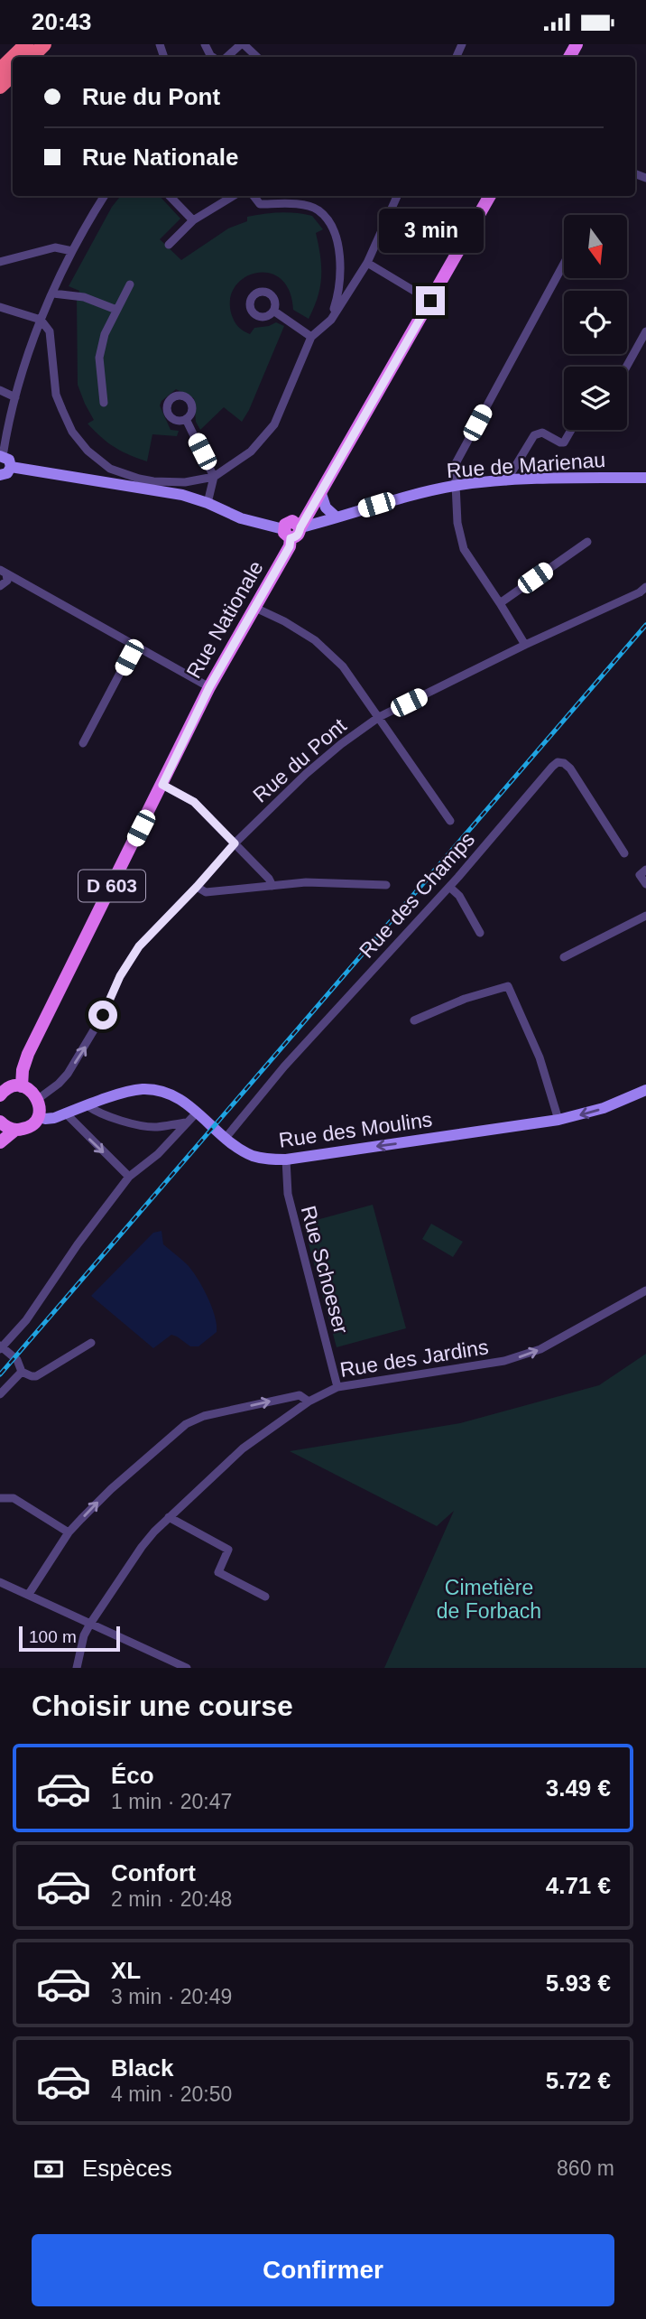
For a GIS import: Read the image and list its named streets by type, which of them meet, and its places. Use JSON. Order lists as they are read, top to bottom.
{
  "streets": {
    "main road": ["Rue Nationale", "D 603"],
    "street": [
      "Rue de Marienau",
      "Rue du Pont",
      "Rue des Champs",
      "Rue des Moulins",
      "Rue Schoeser",
      "Rue des Jardins"
    ]
  },
  "crossings": [
    ["Rue de Marienau", "Rue Nationale"],
    ["Rue des Champs", "Rue des Moulins"],
    ["Rue des Moulins", "Rue Schoeser"],
    ["Rue Schoeser", "Rue des Jardins"]
  ],
  "one_way": ["Rue des Moulins", "Rue des Jardins"],
  "parks": ["Cimetière de Forbach"],
  "scale_bar": "100 m",
  "north": "bottom",
  "page": {
    "status": "20:43",
    "banner": ["Rue du Pont", "Rue Nationale"],
    "bubble": "3 min",
    "scale": "100 m",
    "heading": "Choisir une course",
    "list": [
      {
        "name": "Éco",
        "note": "1 min · 20:47",
        "value": "3.49 €"
      },
      {
        "name": "Confort",
        "note": "2 min · 20:48",
        "value": "4.71 €"
      },
      {
        "name": "XL",
        "note": "3 min · 20:49",
        "value": "5.93 €"
      },
      {
        "name": "Black",
        "note": "4 min · 20:50",
        "value": "5.72 €"
      }
    ],
    "pay": ["Espèces", "860 m"],
    "buttons": "Confirmer"
  }
}
